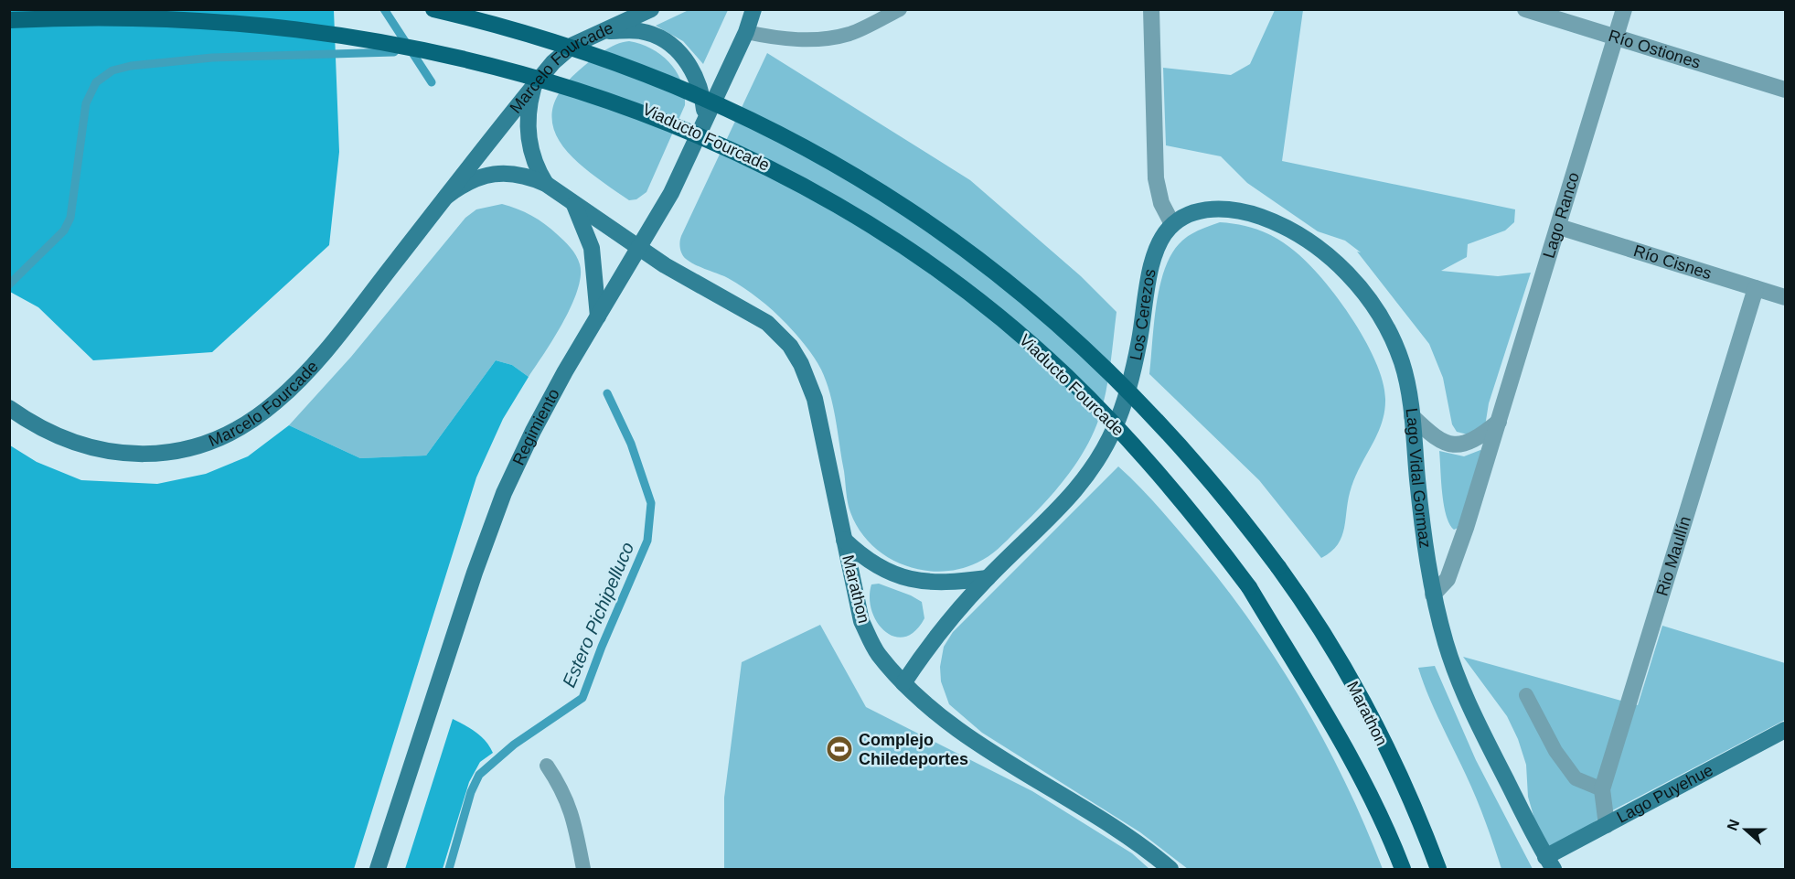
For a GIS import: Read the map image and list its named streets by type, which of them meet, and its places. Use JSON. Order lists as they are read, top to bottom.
{
  "streets": {
    "main road": ["Viaducto Fourcade", "Marathon"],
    "street": [
      "Río Ostiones",
      "Marcelo Fourcade",
      "Lago Ranco",
      "Río Cisnes",
      "Los Cerezos",
      "Regimiento",
      "Lago Vidal Gormaz",
      "Rio Maullín",
      "Lago Puyehue"
    ]
  },
  "crossings": [
    ["Río Ostiones", "Lago Ranco"],
    ["Marcelo Fourcade", "Regimiento"],
    ["Marcelo Fourcade", "Marathon"],
    ["Viaducto Fourcade", "Marathon"],
    ["Lago Ranco", "Río Cisnes"],
    ["Lago Ranco", "Lago Vidal Gormaz"],
    ["Río Cisnes", "Rio Maullín"],
    ["Los Cerezos", "Lago Vidal Gormaz"],
    ["Los Cerezos", "Marathon"],
    ["Regimiento", "Marathon"],
    ["Lago Vidal Gormaz", "Lago Puyehue"],
    ["Rio Maullín", "Lago Puyehue"]
  ],
  "water": ["Estero Pichipelluco"],
  "places": {
    "sports": ["Complejo Chiledeportes"]
  },
  "north": "left"
}
